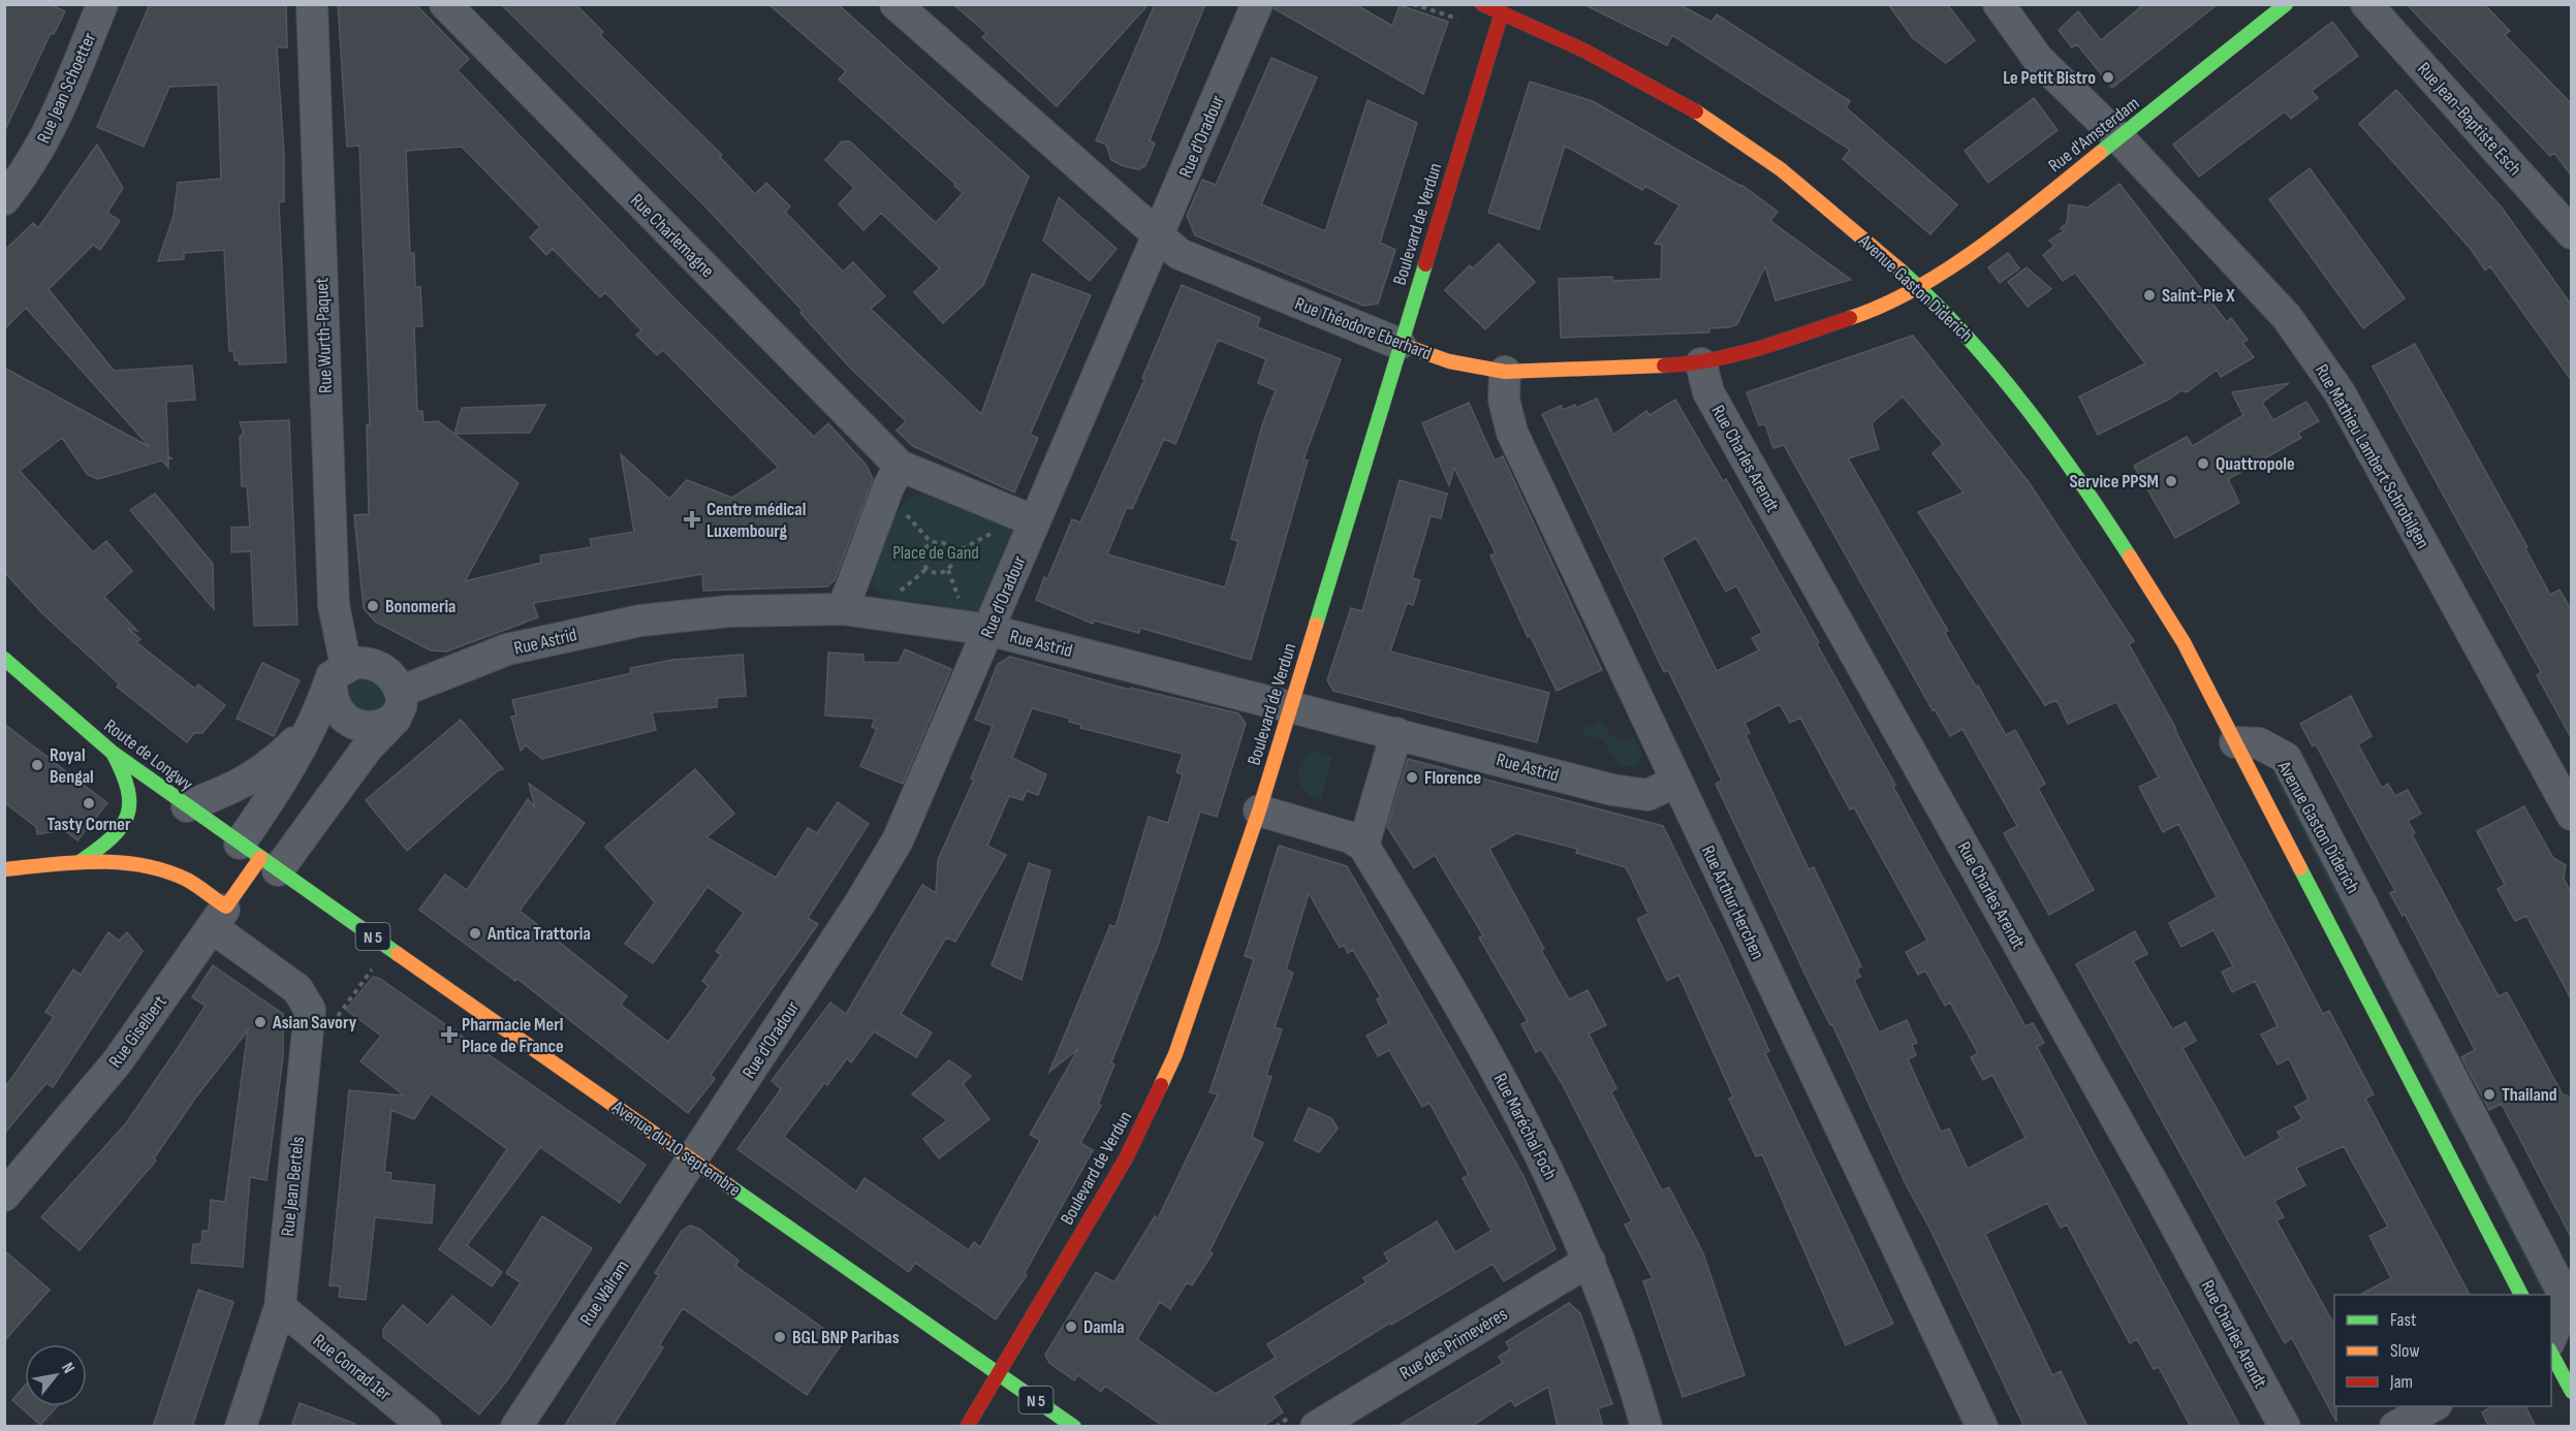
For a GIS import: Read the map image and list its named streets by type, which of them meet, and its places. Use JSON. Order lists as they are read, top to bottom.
{
  "streets": {
    "street": [
      "Rue Jean Schoetter",
      "Rue Jean-Baptiste Esch",
      "Rue d'Amsterdam",
      "Rue d'Oradour",
      "Boulevard de Verdun",
      "Rue Charlemagne",
      "Avenue Gaston Diderich",
      "Rue Théodore Eberhard",
      "Rue Wurth-Paquet",
      "Rue Mathieu Lambert Schrobilgen",
      "Rue Charles Arendt",
      "Rue Astrid",
      "Route de Longwy",
      "Rue Arthur Herchen",
      "N 5",
      "Rue Giselbert",
      "Rue Maréchal Foch",
      "Avenue du 10 septembre",
      "Rue Jean Bertels",
      "Rue Walram",
      "Rue des Primevères",
      "Rue Conrad 1er"
    ]
  },
  "crossings": [
    ["Rue d'Amsterdam", "Avenue Gaston Diderich"],
    ["Rue d'Amsterdam", "Rue Théodore Eberhard"],
    ["Rue d'Amsterdam", "Rue Mathieu Lambert Schrobilgen"],
    ["Rue d'Oradour", "Rue Charlemagne"],
    ["Rue d'Oradour", "Rue Théodore Eberhard"],
    ["Rue d'Oradour", "Rue Astrid"],
    ["Rue d'Oradour", "Avenue du 10 septembre"],
    ["Rue d'Oradour", "Rue Walram"],
    ["Boulevard de Verdun", "Avenue Gaston Diderich"],
    ["Boulevard de Verdun", "Rue Théodore Eberhard"],
    ["Boulevard de Verdun", "Rue Astrid"],
    ["Boulevard de Verdun", "Avenue du 10 septembre"],
    ["Avenue Gaston Diderich", "Rue Théodore Eberhard"],
    ["Rue Théodore Eberhard", "Rue Charles Arendt"],
    ["Rue Théodore Eberhard", "Rue Arthur Herchen"],
    ["Rue Wurth-Paquet", "Rue Astrid"],
    ["Rue Astrid", "Route de Longwy"],
    ["Rue Astrid", "Rue Arthur Herchen"],
    ["Rue Astrid", "Rue Giselbert"],
    ["Rue Astrid", "Avenue du 10 septembre"],
    ["Route de Longwy", "Rue Giselbert"],
    ["Route de Longwy", "Avenue du 10 septembre"],
    ["Rue Giselbert", "Avenue du 10 septembre"],
    ["Rue Giselbert", "Rue Jean Bertels"],
    ["Rue Maréchal Foch", "Rue des Primevères"],
    ["Avenue du 10 septembre", "Rue Walram"],
    ["Rue Jean Bertels", "Rue Conrad 1er"]
  ],
  "parks": ["Place de Gand"],
  "places": {
    "other": [
      "Le Petit Bistro",
      "Saint-Pie X",
      "Quattropole",
      "Service PPSM",
      "Bonomeria",
      "Royal Bengal",
      "Florence",
      "Tasty Corner",
      "Antica Trattoria",
      "Asian Savory",
      "Thailand",
      "Damla",
      "BGL BNP Paribas"
    ],
    "health": ["Centre médical Luxembourg", "Pharmacie Merl Place de France"]
  },
  "legend": ["Fast", "Slow", "Jam"],
  "north": "top right"
}
